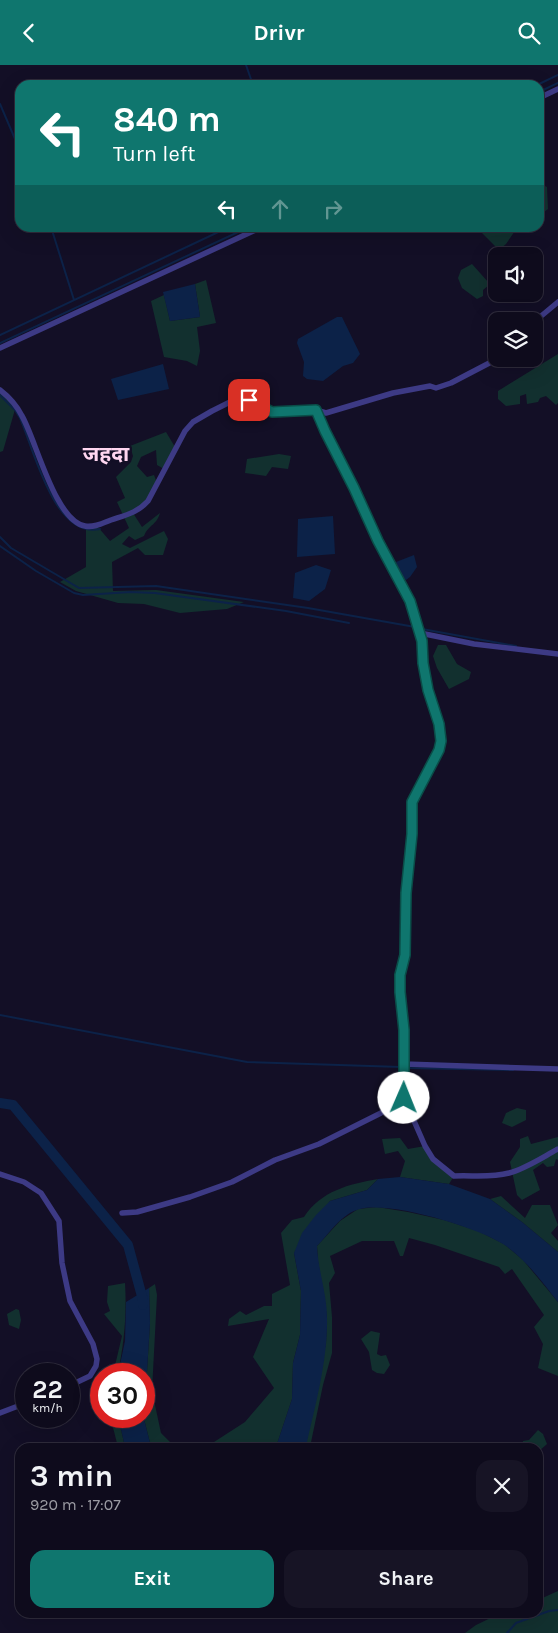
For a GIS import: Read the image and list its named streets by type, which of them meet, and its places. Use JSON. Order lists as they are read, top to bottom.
{
  "districts": ["जहदा"],
  "page": {
    "header": "Drivr",
    "turn": ["840 m", "Turn left"],
    "speed": "22 km/h",
    "limit": "30",
    "heading": ["3 min", "920 m · 17:07"],
    "buttons": ["Exit", "Share"]
  }
}
